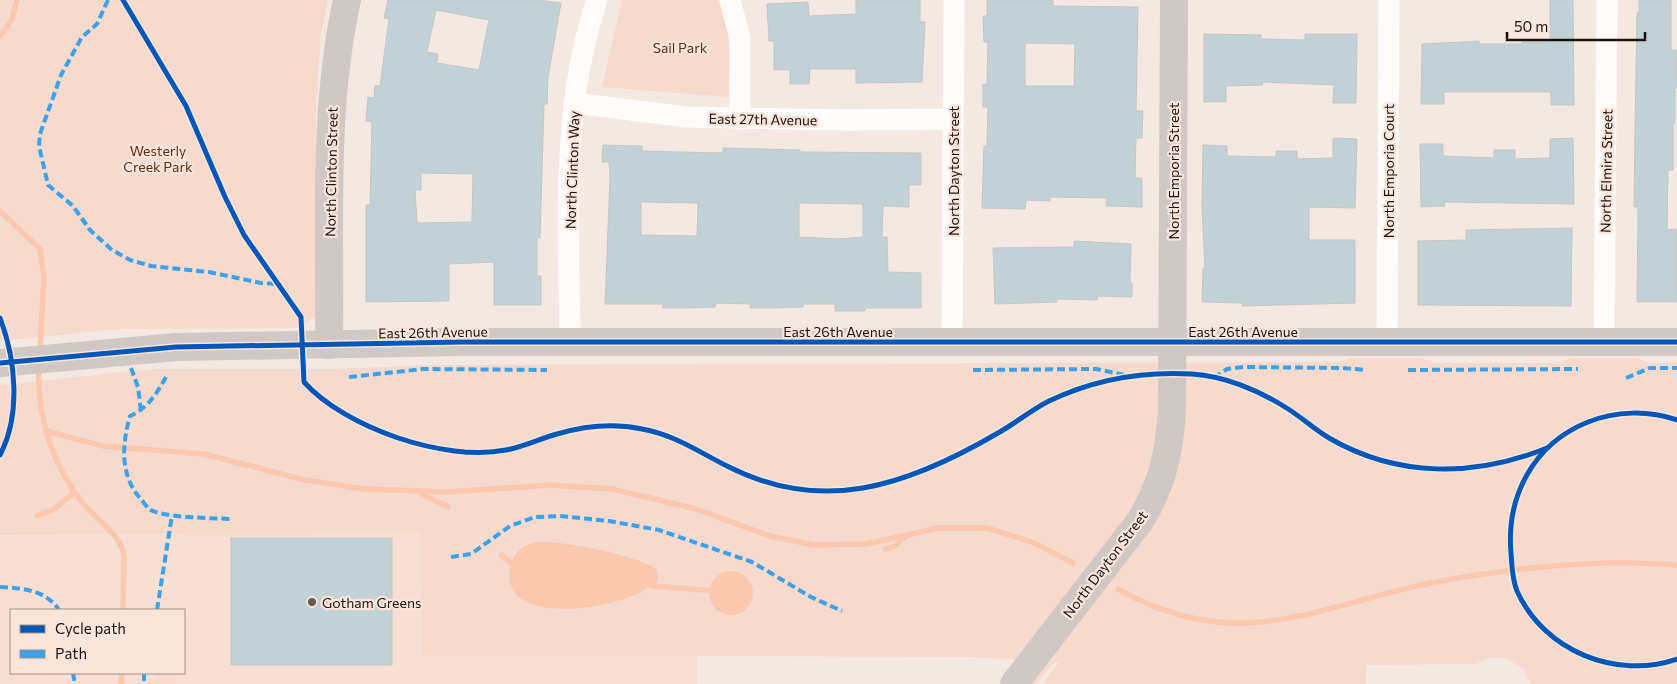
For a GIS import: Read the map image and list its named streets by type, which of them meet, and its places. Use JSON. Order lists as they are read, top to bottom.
{
  "streets": {
    "street": [
      "East 27th Avenue",
      "North Clinton Way",
      "North Dayton Street",
      "North Emporia Street",
      "North Emporia Court",
      "North Elmira Street",
      "North Clinton Street",
      "East 26th Avenue"
    ]
  },
  "crossings": [
    ["East 27th Avenue", "North Clinton Way"],
    ["East 27th Avenue", "North Dayton Street"],
    ["North Clinton Way", "East 26th Avenue"],
    ["North Dayton Street", "North Emporia Street"],
    ["North Dayton Street", "East 26th Avenue"],
    ["North Emporia Street", "East 26th Avenue"],
    ["North Emporia Court", "East 26th Avenue"],
    ["North Elmira Street", "East 26th Avenue"],
    ["North Clinton Street", "East 26th Avenue"]
  ],
  "parks": ["Sail Park", "Westerly Creek Park"],
  "places": ["Gotham Greens"],
  "legend": ["Cycle path", "Path"],
  "scale_bar": "50 m"
}
